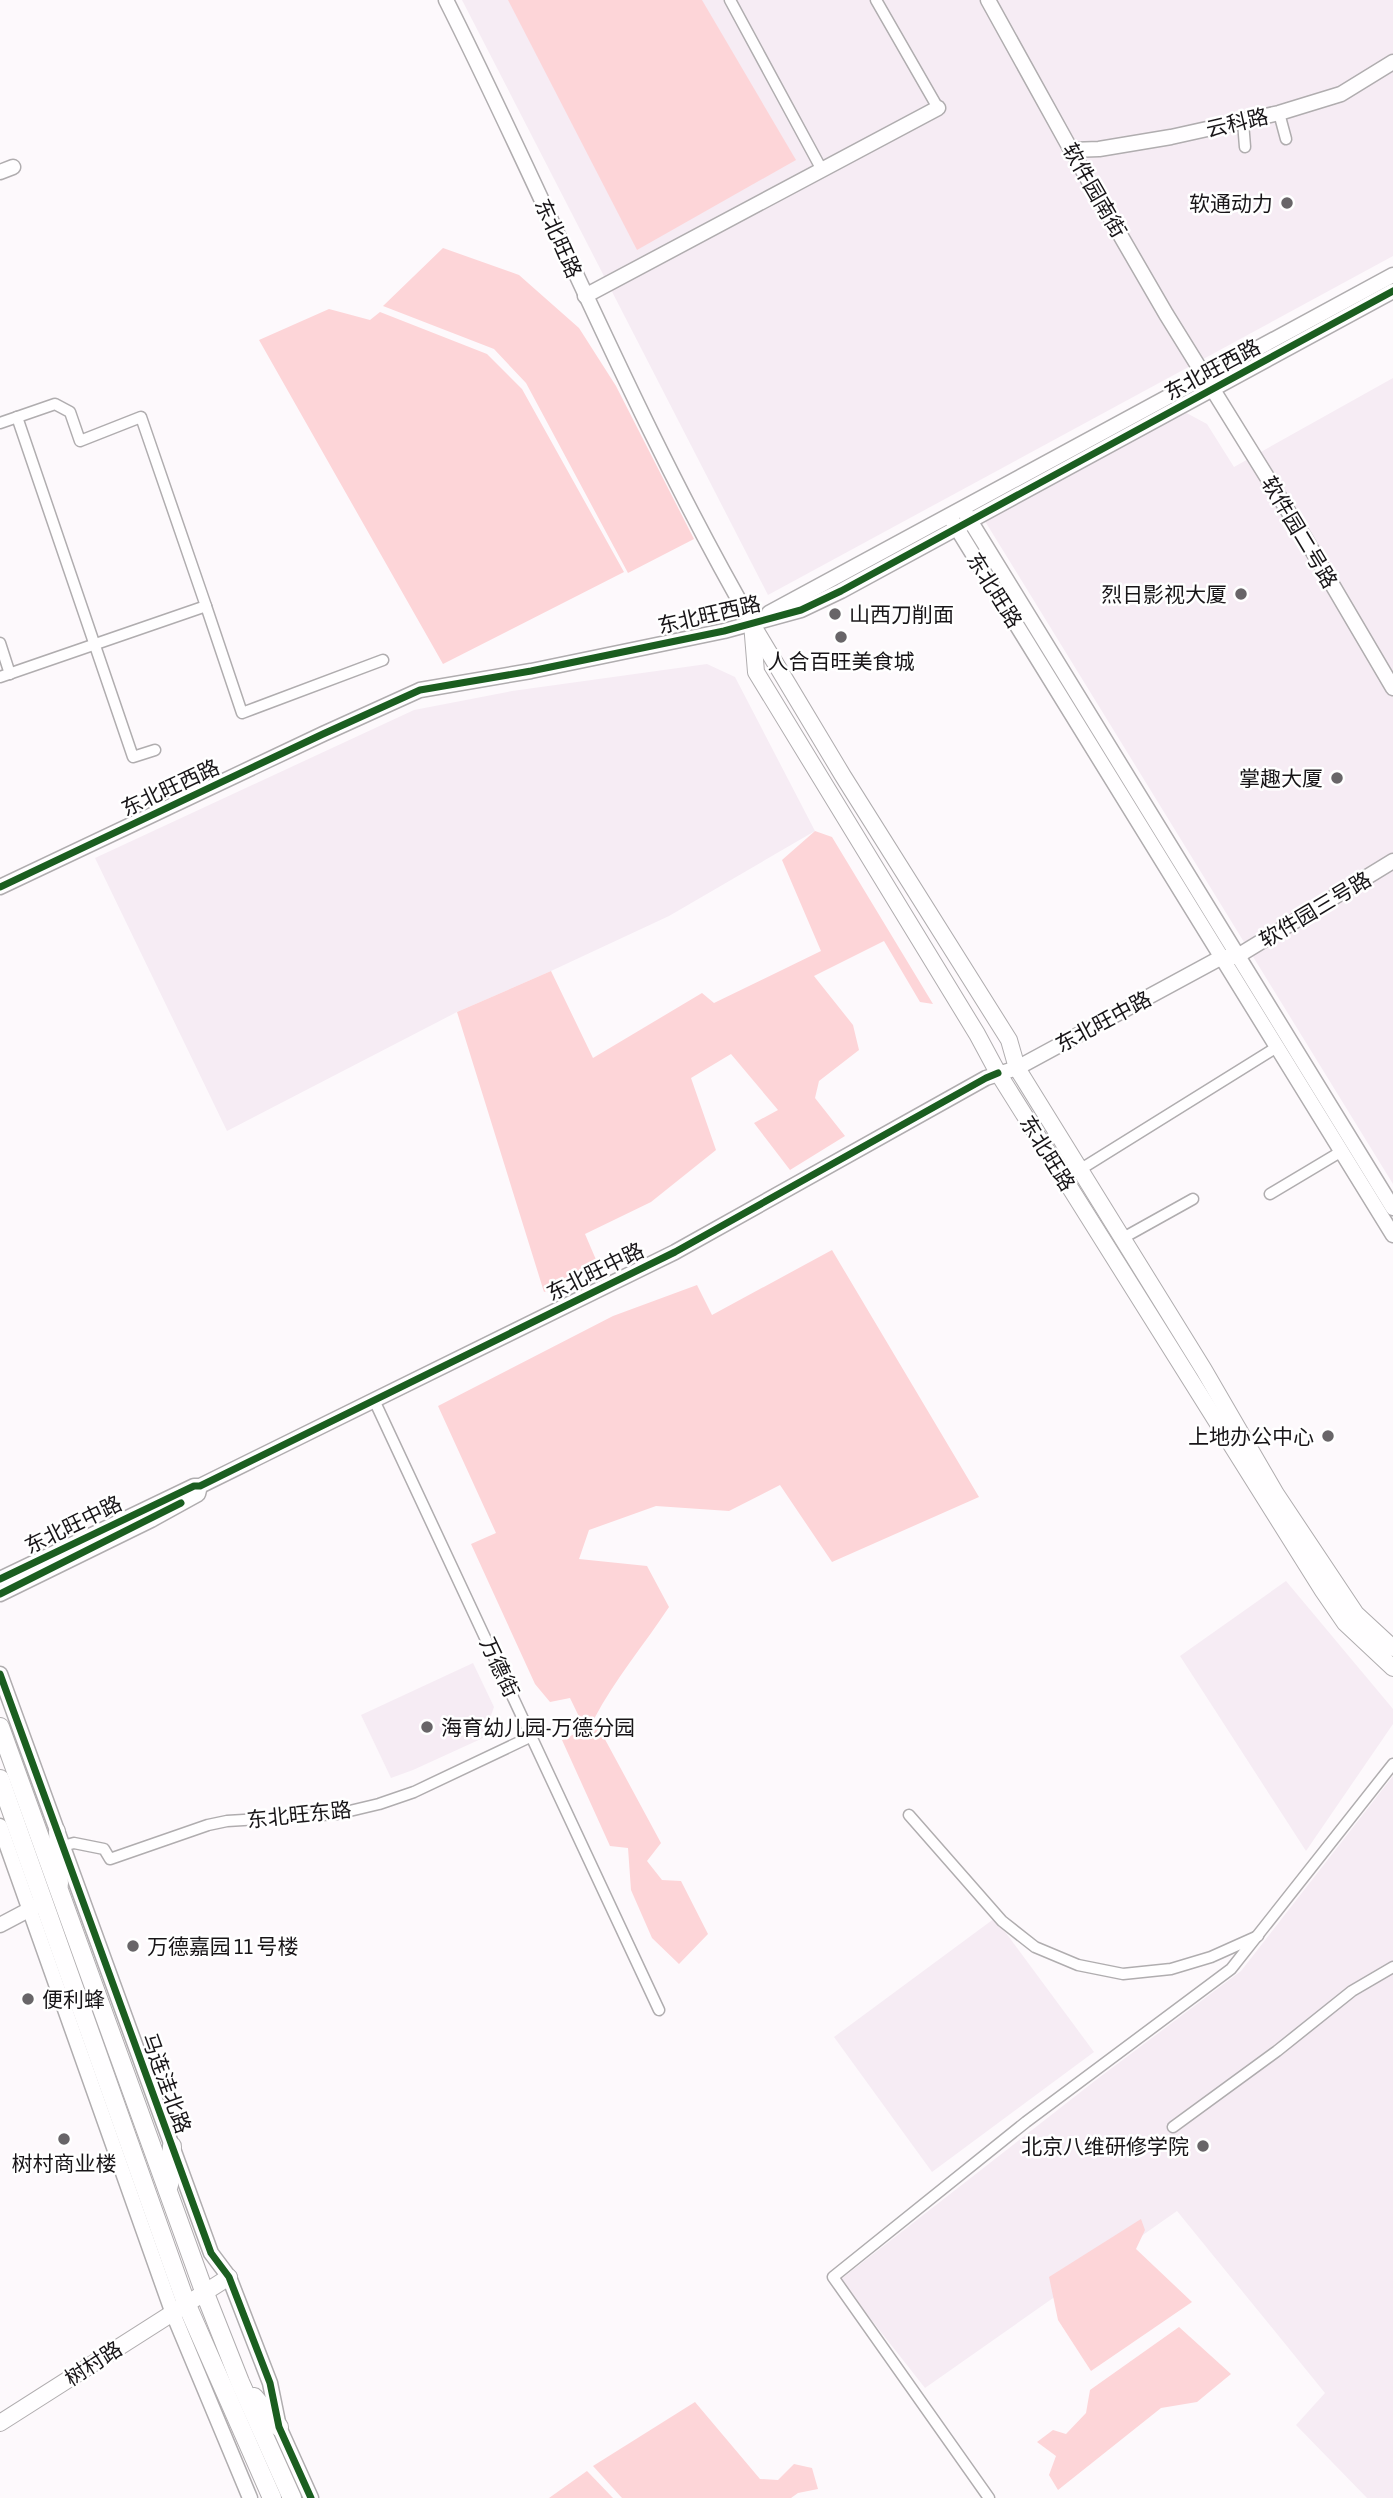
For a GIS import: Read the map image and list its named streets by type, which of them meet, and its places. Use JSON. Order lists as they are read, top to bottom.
{
  "streets": {
    "main road": ["东北旺路", "马连洼北路", "树村路"],
    "street": [
      "云科路",
      "软件园南街",
      "东北旺西路",
      "软件园二号路",
      "软件园三号路",
      "东北旺中路",
      "万德街",
      "东北旺东路"
    ]
  },
  "crossings": [
    ["云科路", "软件园南街"],
    ["软件园南街", "东北旺西路"],
    ["软件园南街", "软件园二号路"],
    ["东北旺路", "东北旺西路"],
    ["东北旺路", "软件园三号路"],
    ["东北旺路", "东北旺中路"],
    ["东北旺西路", "软件园二号路"],
    ["软件园三号路", "东北旺中路"],
    ["东北旺中路", "万德街"],
    ["万德街", "东北旺东路"],
    ["东北旺东路", "马连洼北路"],
    ["马连洼北路", "树村路"]
  ],
  "places": [
    "软通动力",
    "烈日影视大厦",
    "山西刀削面",
    "人合百旺美食城",
    "掌趣大厦",
    "上地办公中心",
    "海育幼儿园-万德分园",
    "万德嘉园 11 号楼",
    "便利蜂",
    "树村商业楼",
    "北京八维研修学院"
  ]
}
